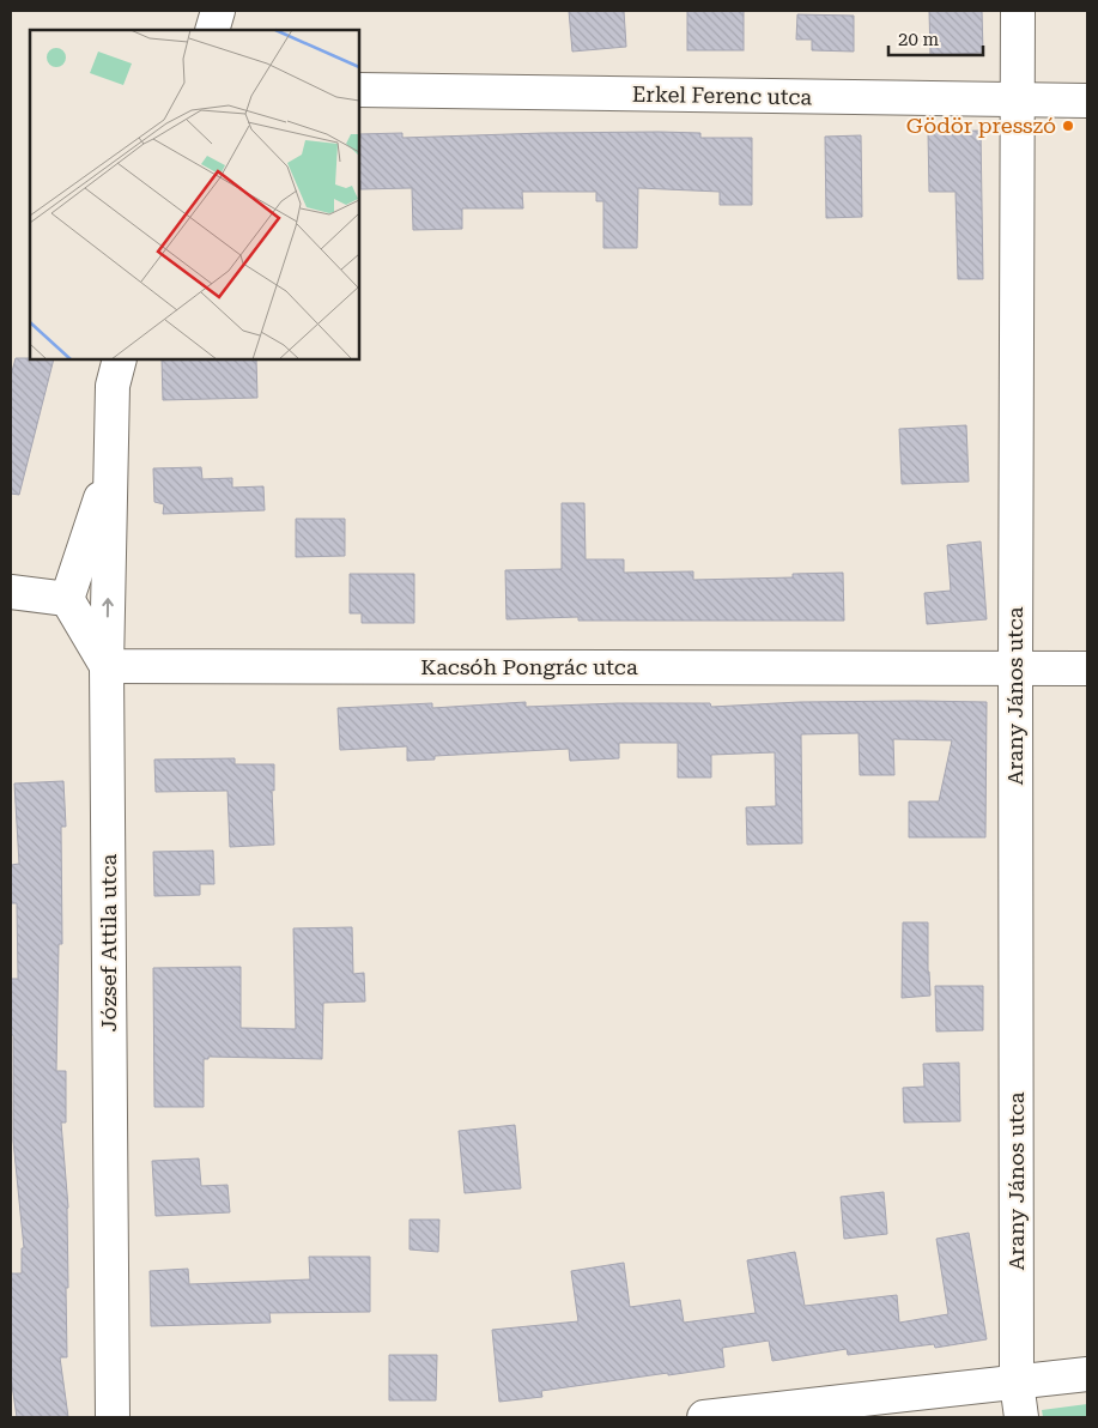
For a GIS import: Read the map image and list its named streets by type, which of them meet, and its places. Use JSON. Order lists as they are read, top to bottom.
{
  "streets": {
    "street": [
      "Erkel Ferenc utca",
      "Kacsóh Pongrác utca",
      "Arany János utca",
      "József Attila utca"
    ]
  },
  "crossings": [
    ["Erkel Ferenc utca", "Arany János utca"],
    ["Kacsóh Pongrác utca", "Arany János utca"],
    ["Kacsóh Pongrác utca", "József Attila utca"]
  ],
  "places": ["Gödör presszó"],
  "scale_bar": "20 m"
}
